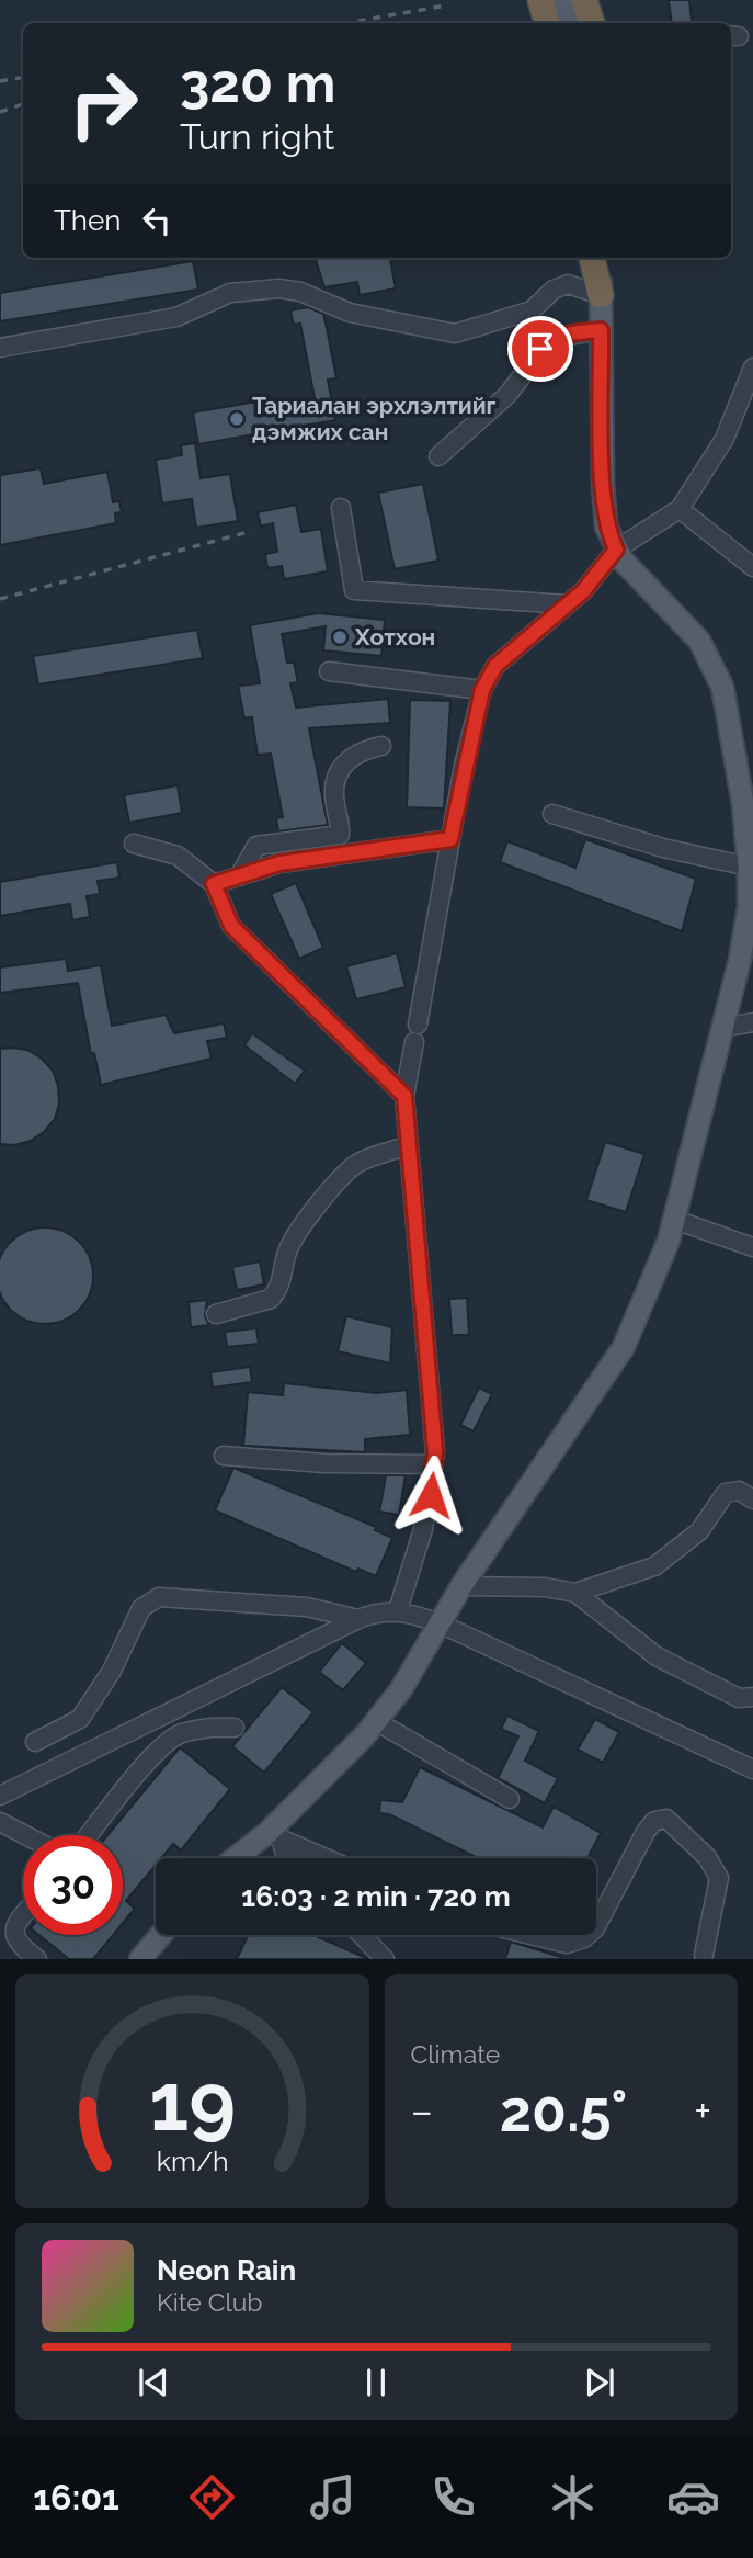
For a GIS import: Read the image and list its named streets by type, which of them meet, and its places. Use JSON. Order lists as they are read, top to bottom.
{
  "places": ["Тариалан эрхлэлтийг дэмжих сан", "Хотхон"],
  "page": {
    "turn": ["320 m", "Turn right"],
    "then": "Then",
    "limit": "30",
    "trip": "16:03 · 2 min · 720 m",
    "tile": "Climate",
    "heat": ["−", "20.5°", "+"],
    "song": ["Neon Rain", "Kite Club"],
    "tabs": "16:01",
    "gauge": ["19", "km/h"]
  }
}
